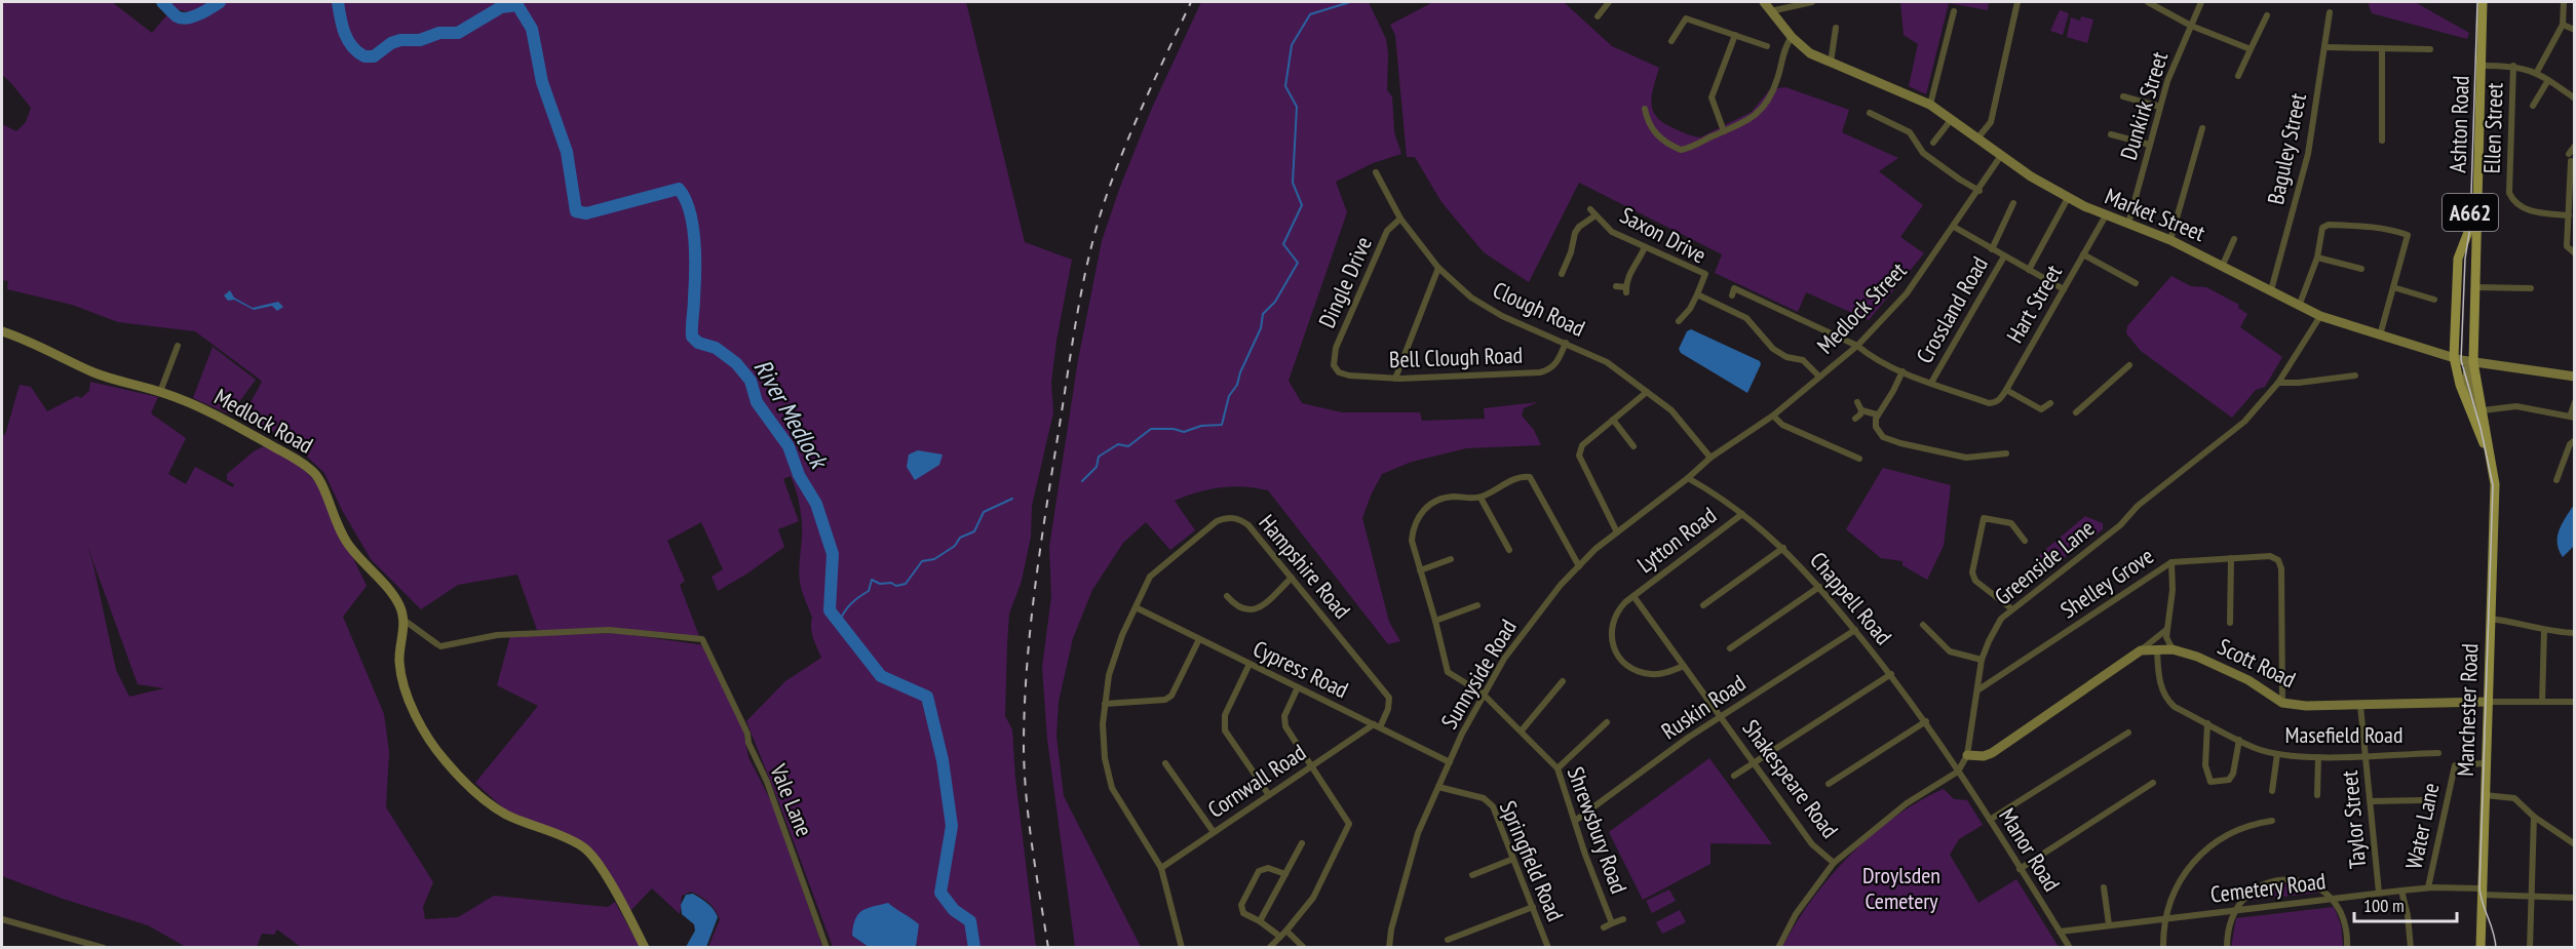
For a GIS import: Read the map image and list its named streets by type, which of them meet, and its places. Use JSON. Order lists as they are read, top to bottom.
{
  "streets": {
    "main road": ["Ashton Road", "A662", "Manchester Road"],
    "street": [
      "Dunkirk Street",
      "Ellen Street",
      "Baguley Street",
      "Market Street",
      "Saxon Drive",
      "Dingle Drive",
      "Hart Street",
      "Medlock Street",
      "Clough Road",
      "Crossland Road",
      "Bell Clough Road",
      "Medlock Road",
      "Lytton Road",
      "Greenside Lane",
      "Hampshire Road",
      "Shelley Grove",
      "Chappell Road",
      "Scott Road",
      "Cypress Road",
      "Sunnyside Road",
      "Ruskin Road",
      "Masefield Road",
      "Shakespeare Road",
      "Cornwall Road",
      "Vale Lane",
      "Taylor Street",
      "Water Lane",
      "Shrewsbury Road",
      "Manor Road",
      "Springfield Road",
      "Cemetery Road"
    ]
  },
  "crossings": [
    ["Dunkirk Street", "Market Street"],
    ["Ashton Road", "A662"],
    ["Ashton Road", "Market Street"],
    ["Ashton Road", "Manchester Road"],
    ["Baguley Street", "Market Street"],
    ["Market Street", "Hart Street"],
    ["Market Street", "Medlock Street"],
    ["Market Street", "Greenside Lane"],
    ["Market Street", "Manchester Road"],
    ["Saxon Drive", "Medlock Street"],
    ["Dingle Drive", "Clough Road"],
    ["Dingle Drive", "Bell Clough Road"],
    ["Hart Street", "Crossland Road"],
    ["Medlock Street", "Clough Road"],
    ["Medlock Street", "Chappell Road"],
    ["Medlock Street", "Sunnyside Road"],
    ["Clough Road", "Bell Clough Road"],
    ["Medlock Road", "Vale Lane"],
    ["Lytton Road", "Chappell Road"],
    ["Lytton Road", "Shakespeare Road"],
    ["Greenside Lane", "Shelley Grove"],
    ["Greenside Lane", "Chappell Road"],
    ["Greenside Lane", "Shakespeare Road"],
    ["Greenside Lane", "Manor Road"],
    ["Hampshire Road", "Cypress Road"],
    ["Hampshire Road", "Cornwall Road"],
    ["Shelley Grove", "Scott Road"],
    ["Chappell Road", "Sunnyside Road"],
    ["Chappell Road", "Ruskin Road"],
    ["Chappell Road", "Manor Road"],
    ["Scott Road", "Manchester Road"],
    ["Scott Road", "Masefield Road"],
    ["Scott Road", "Taylor Street"],
    ["Cypress Road", "Sunnyside Road"],
    ["Cypress Road", "Cornwall Road"],
    ["Sunnyside Road", "Shrewsbury Road"],
    ["Sunnyside Road", "Springfield Road"],
    ["Ruskin Road", "Shakespeare Road"],
    ["Ruskin Road", "Shrewsbury Road"],
    ["Manchester Road", "Water Lane"],
    ["Manchester Road", "Cemetery Road"],
    ["Masefield Road", "Taylor Street"],
    ["Taylor Street", "Cemetery Road"],
    ["Water Lane", "Cemetery Road"],
    ["Manor Road", "Cemetery Road"]
  ],
  "water": ["River Medlock"],
  "parks": ["Droylsden Cemetery"],
  "scale_bar": "100 m"
}
